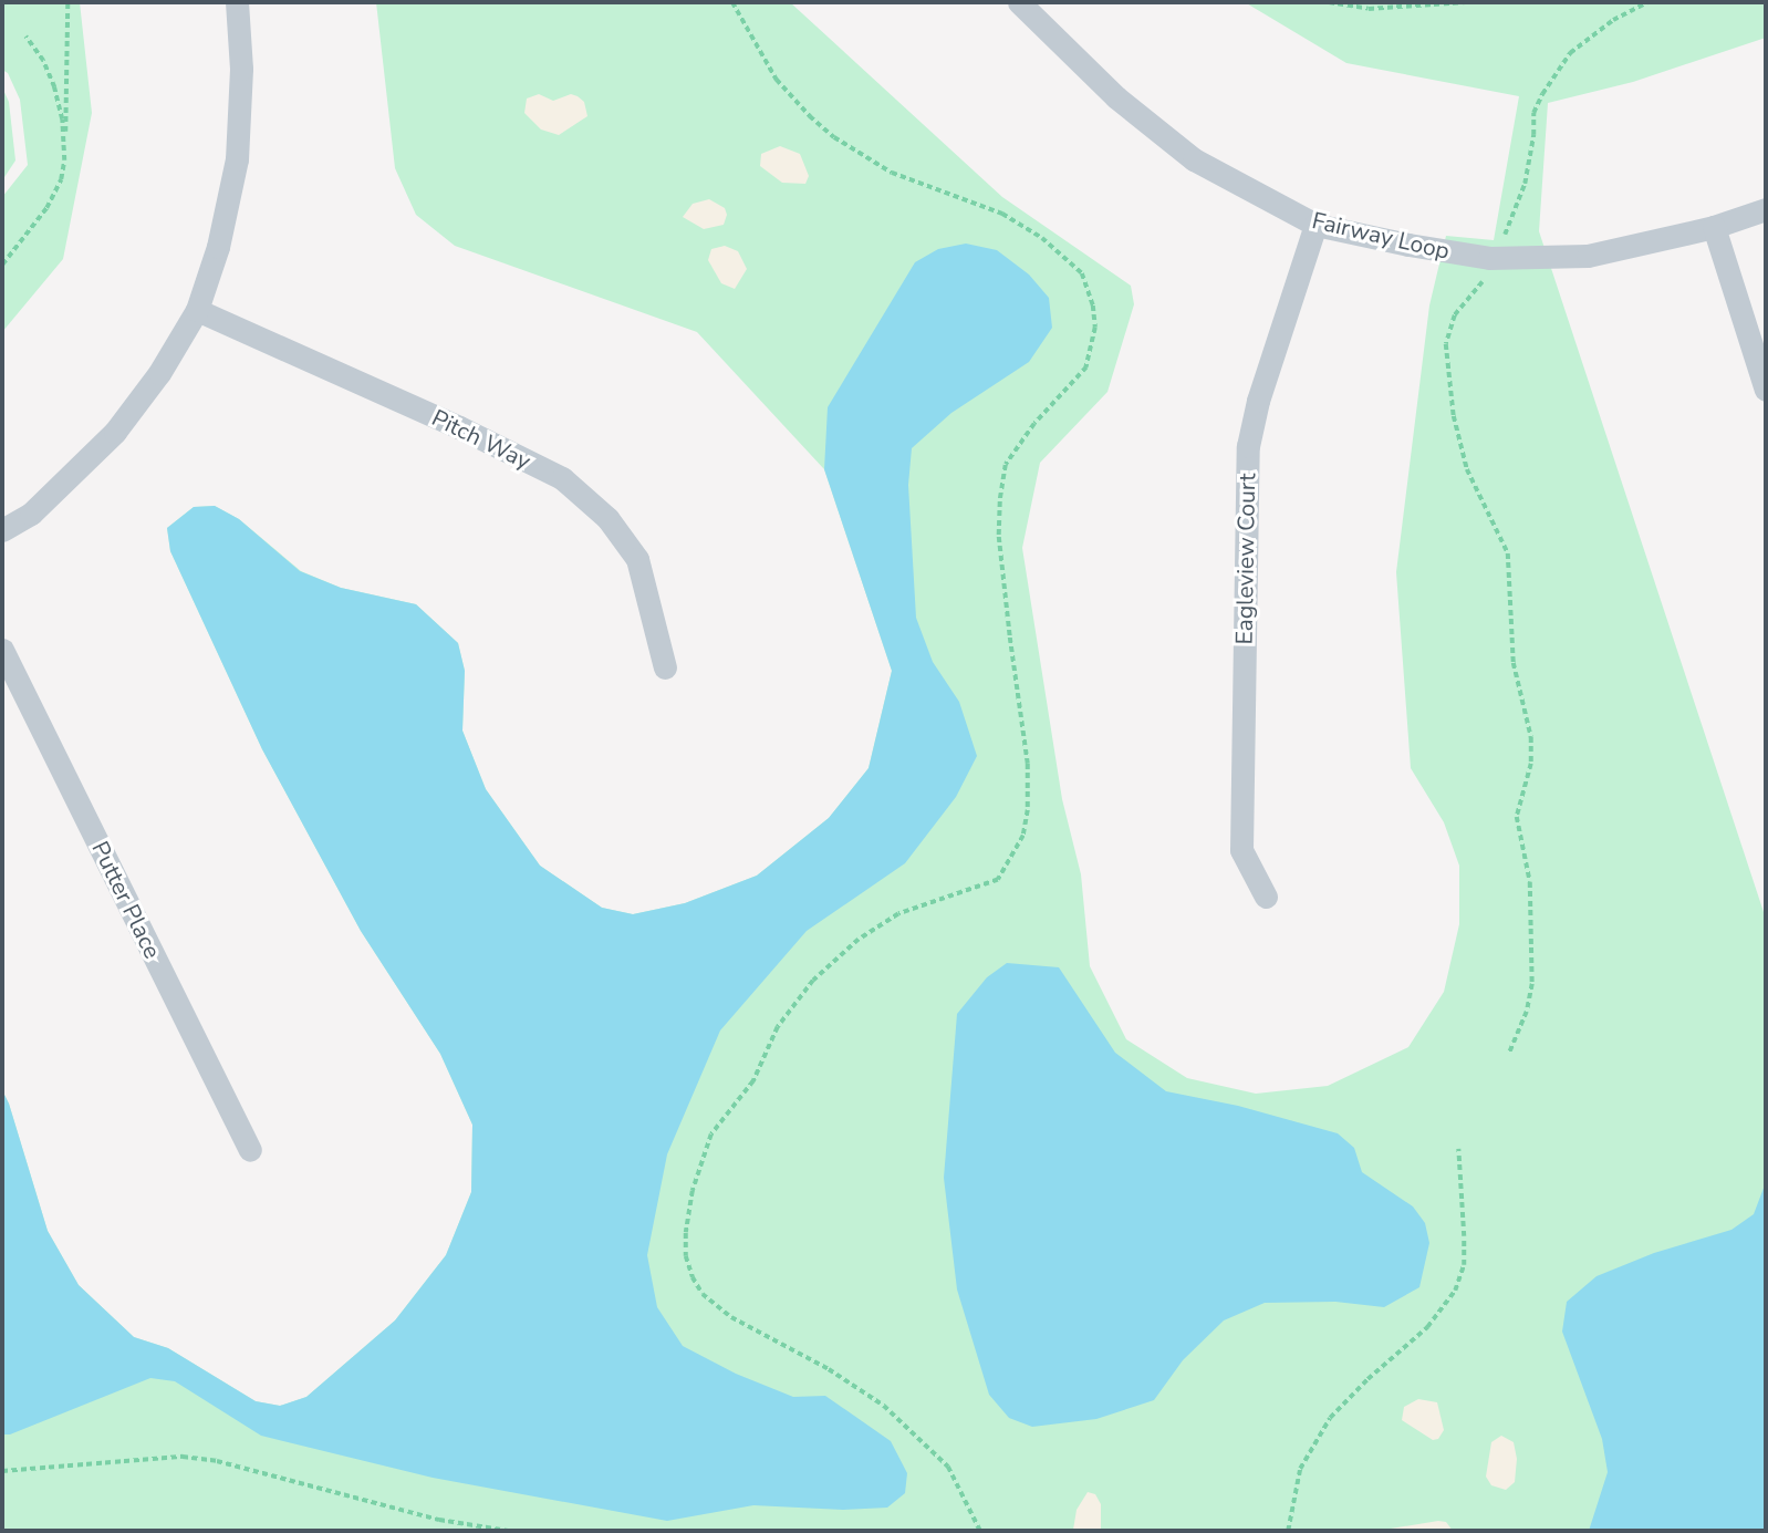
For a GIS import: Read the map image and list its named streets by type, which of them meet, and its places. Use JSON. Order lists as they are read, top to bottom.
{
  "streets": {
    "street": [
      "Fairway Loop",
      "Pitch Way",
      "Eagleview Court",
      "Putter Place"
    ]
  },
  "crossings": [
    ["Fairway Loop", "Eagleview Court"]
  ]
}
